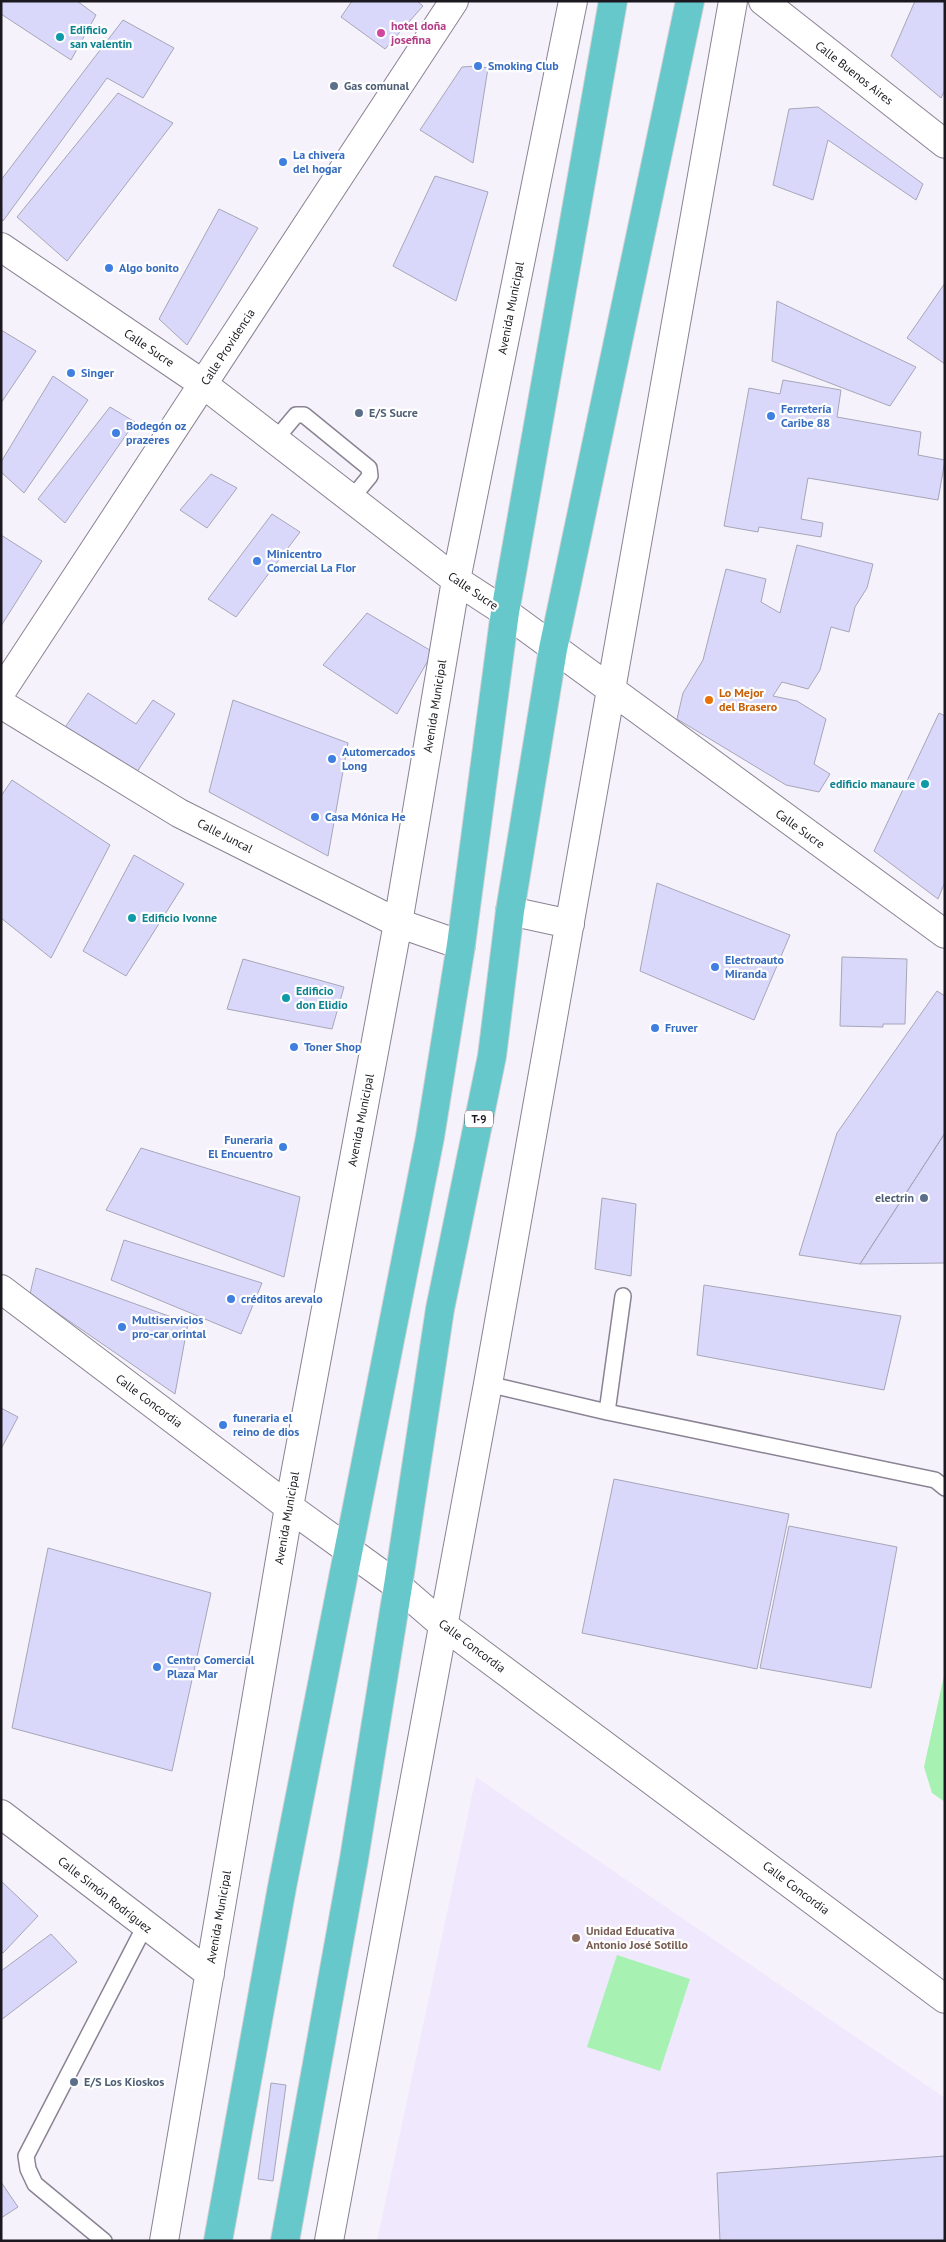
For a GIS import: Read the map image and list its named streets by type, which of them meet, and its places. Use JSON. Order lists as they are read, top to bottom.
{
  "streets": {
    "highway": ["T-9"],
    "street": [
      "Calle Buenos Aires",
      "Avenida Municipal",
      "Calle Providencia",
      "Calle Sucre",
      "Calle Juncal",
      "Calle Concordia",
      "Calle Simón Rodríguez"
    ]
  },
  "crossings": [
    ["Avenida Municipal", "Calle Sucre"],
    ["Avenida Municipal", "Calle Juncal"],
    ["Avenida Municipal", "Calle Concordia"],
    ["Avenida Municipal", "Calle Simón Rodríguez"],
    ["Calle Providencia", "Calle Sucre"],
    ["Calle Sucre", "T-9"],
    ["T-9", "Calle Concordia"]
  ],
  "places": [
    "hotel doña josefina",
    "Edificio san valentin",
    "Smoking Club",
    "Gas comunal",
    "La chivera del hogar",
    "Algo bonito",
    "Singer",
    "E/S Sucre",
    "Ferretería Caribe 88",
    "Bodegón oz prazeres",
    "Minicentro Comercial La Flor",
    "Lo Mejor del Brasero",
    "Automercados Long",
    "edificio manaure",
    "Casa Mónica He",
    "Edificio Ivonne",
    "Electroauto Miranda",
    "Edificio don Elidio",
    "Fruver",
    "Toner Shop",
    "Funeraria El Encuentro",
    "electrin",
    "créditos arevalo",
    "Multiservicios pro-car orintal",
    "funeraria el reino de dios",
    "Centro Comercial Plaza Mar",
    "Unidad Educativa Antonio José Sotillo",
    "E/S Los Kioskos"
  ]
}
